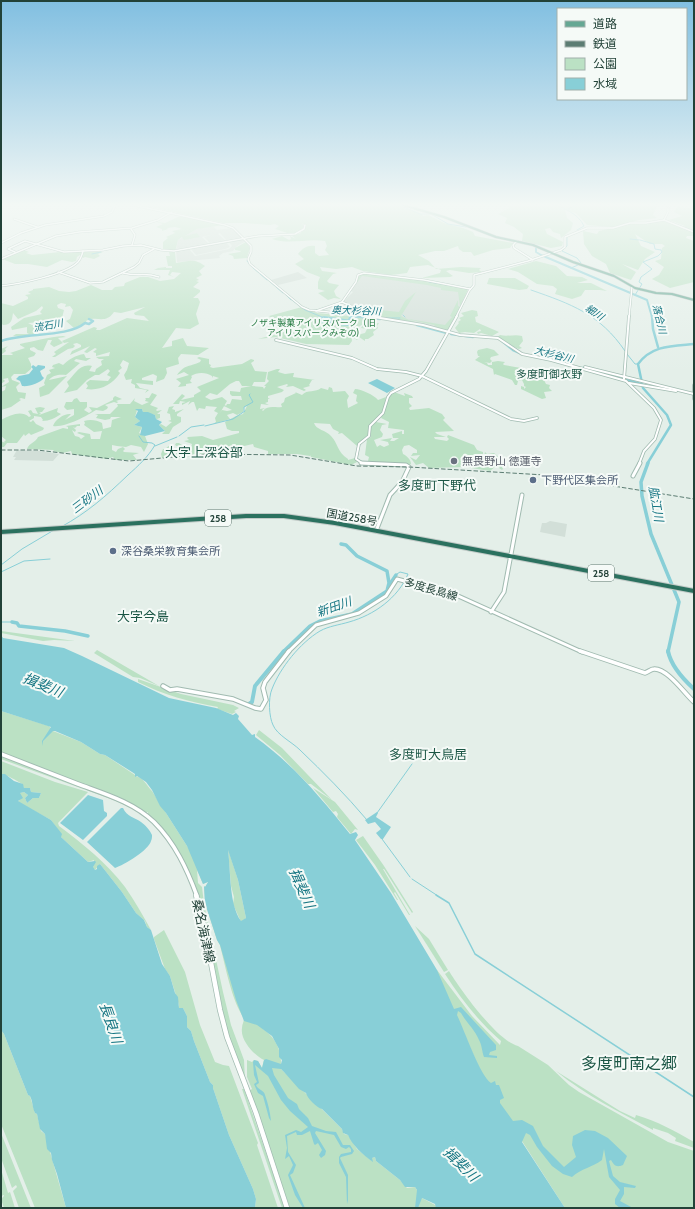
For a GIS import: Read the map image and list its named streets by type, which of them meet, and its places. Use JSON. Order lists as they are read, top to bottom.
{
  "streets": {
    "highway": ["国道258号", "258"],
    "street": ["多度長島線", "桑名海津線"]
  },
  "districts": [
    "多度町御衣野",
    "大字上深谷部",
    "多度町下野代",
    "大字今島",
    "多度町大鳥居",
    "多度町南之郷"
  ],
  "water": [
    "奥大杉谷川",
    "細川",
    "落合川",
    "流石川",
    "大杉谷川",
    "三砂川",
    "肱江川",
    "新田川",
    "揖斐川",
    "長良川"
  ],
  "parks": ["ノザキ製菓アイリスパーク（旧 アイリスパークみぞの)"],
  "places": ["無畏野山 徳蓮寺", "下野代区集会所", "深谷桑栄教育集会所"],
  "legend": [
    "道路",
    "鉄道",
    "公園",
    "水域"
  ]
}
